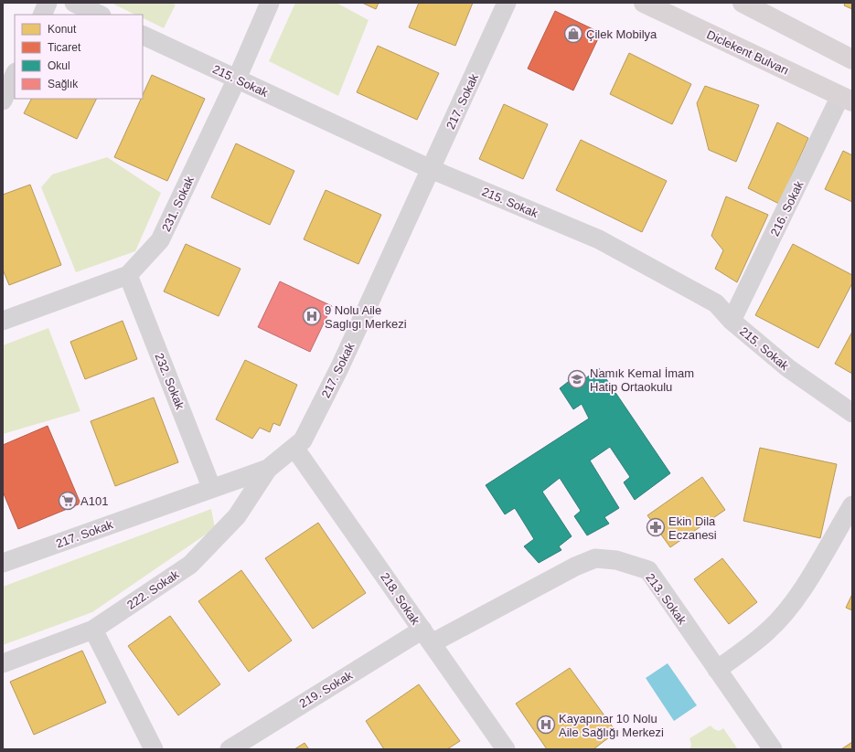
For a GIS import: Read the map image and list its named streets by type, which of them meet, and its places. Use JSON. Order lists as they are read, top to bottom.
{
  "streets": {
    "main road": ["Diclekent Bulvarı"],
    "street": [
      "215. Sokak",
      "217. Sokak",
      "231. Sokak",
      "216. Sokak",
      "232. Sokak",
      "222. Sokak",
      "218. Sokak",
      "213. Sokak",
      "219. Sokak"
    ]
  },
  "crossings": [
    ["Diclekent Bulvarı", "216. Sokak"],
    ["215. Sokak", "217. Sokak"],
    ["215. Sokak", "231. Sokak"],
    ["215. Sokak", "216. Sokak"],
    ["217. Sokak", "232. Sokak"],
    ["217. Sokak", "222. Sokak"],
    ["217. Sokak", "218. Sokak"],
    ["231. Sokak", "232. Sokak"],
    ["218. Sokak", "213. Sokak"],
    ["218. Sokak", "219. Sokak"],
    ["213. Sokak", "219. Sokak"]
  ],
  "places": {
    "shop": ["Çilek Mobilya"],
    "hospital": ["9 Nolu Aile Saglıgı Merkezi", "Kayapınar 10 Nolu Aile Sağlığı Merkezi"],
    "school or university": ["Namık Kemal İmam Hatip Ortaokulu"],
    "supermarket": ["A101"],
    "pharmacy": ["Ekin Dila Eczanesi"]
  },
  "legend": [
    "Konut",
    "Ticaret",
    "Okul",
    "Sağlık"
  ]
}
